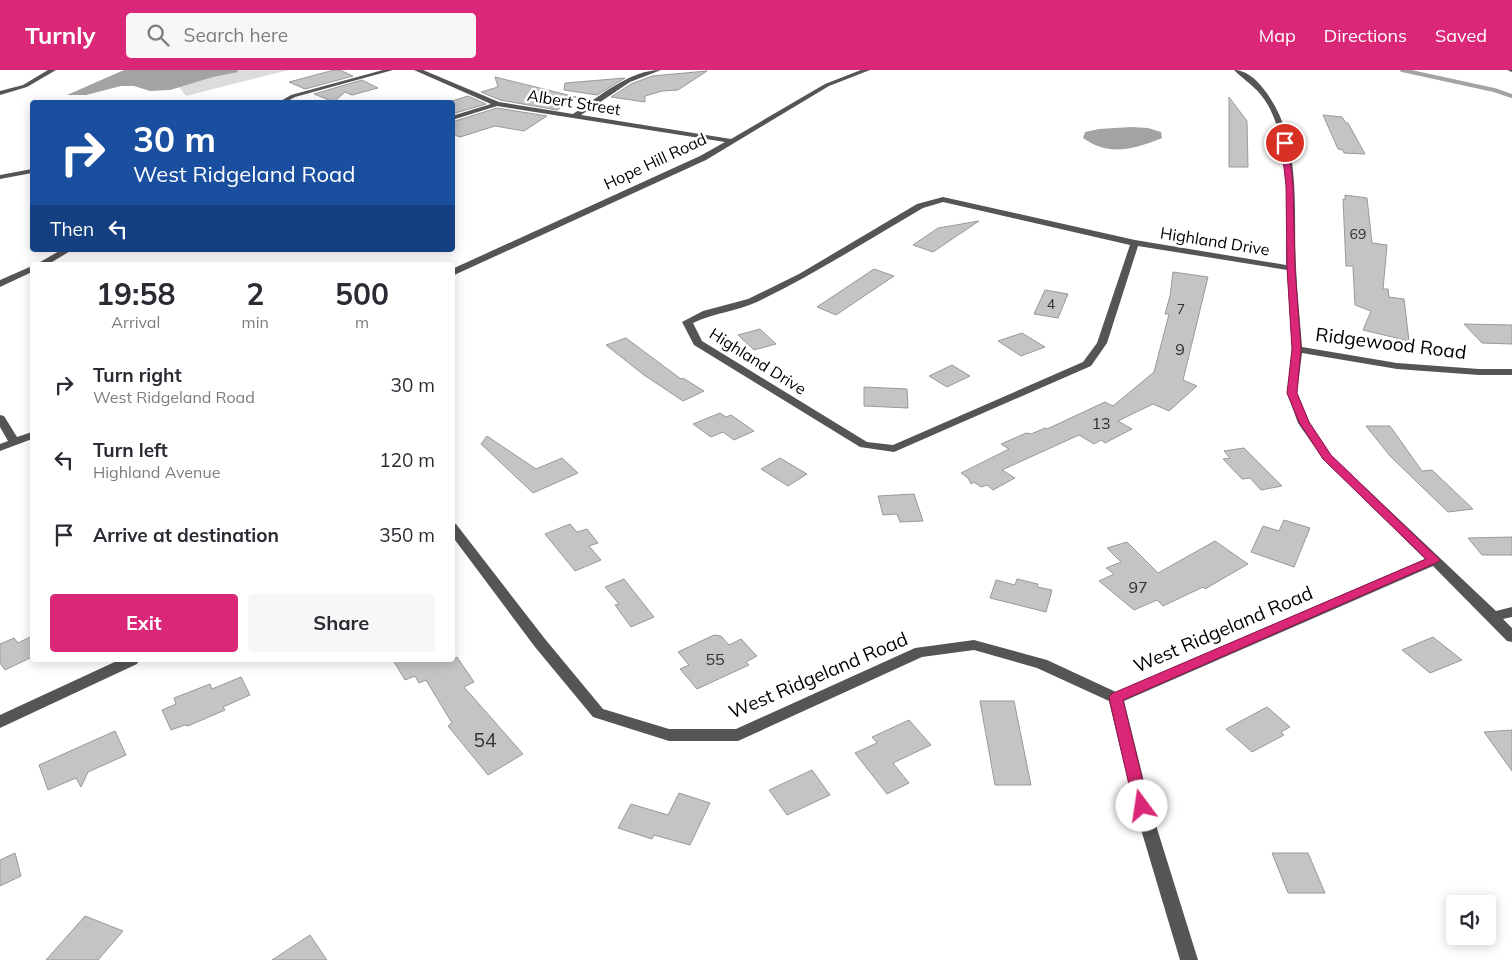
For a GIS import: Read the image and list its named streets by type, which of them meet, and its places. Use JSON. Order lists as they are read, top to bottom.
{
  "streets": {
    "street": [
      "Albert Street",
      "Hope Hill Road",
      "Highland Drive",
      "Ridgewood Road",
      "West Ridgeland Road"
    ]
  },
  "crossings": [
    ["Albert Street", "Hope Hill Road"]
  ],
  "house_numbers": [
    "69",
    "4",
    "7",
    "9",
    "13",
    "97",
    "55",
    "54"
  ],
  "page": {
    "header": "Turnly",
    "search": "Search here",
    "nav": ["Map", "Directions", "Saved"],
    "turn": ["30 m", "West Ridgeland Road"],
    "then": "Then",
    "eta": [
      "19:58",
      "Arrival",
      "2",
      "min",
      "500",
      "m"
    ],
    "list": [
      {
        "name": "Turn right",
        "note": "West Ridgeland Road",
        "value": "30 m"
      },
      {
        "name": "Turn left",
        "note": "Highland Avenue",
        "value": "120 m"
      },
      {
        "name": "Arrive at destination",
        "value": "350 m"
      }
    ],
    "buttons": ["Exit", "Share"]
  }
}
